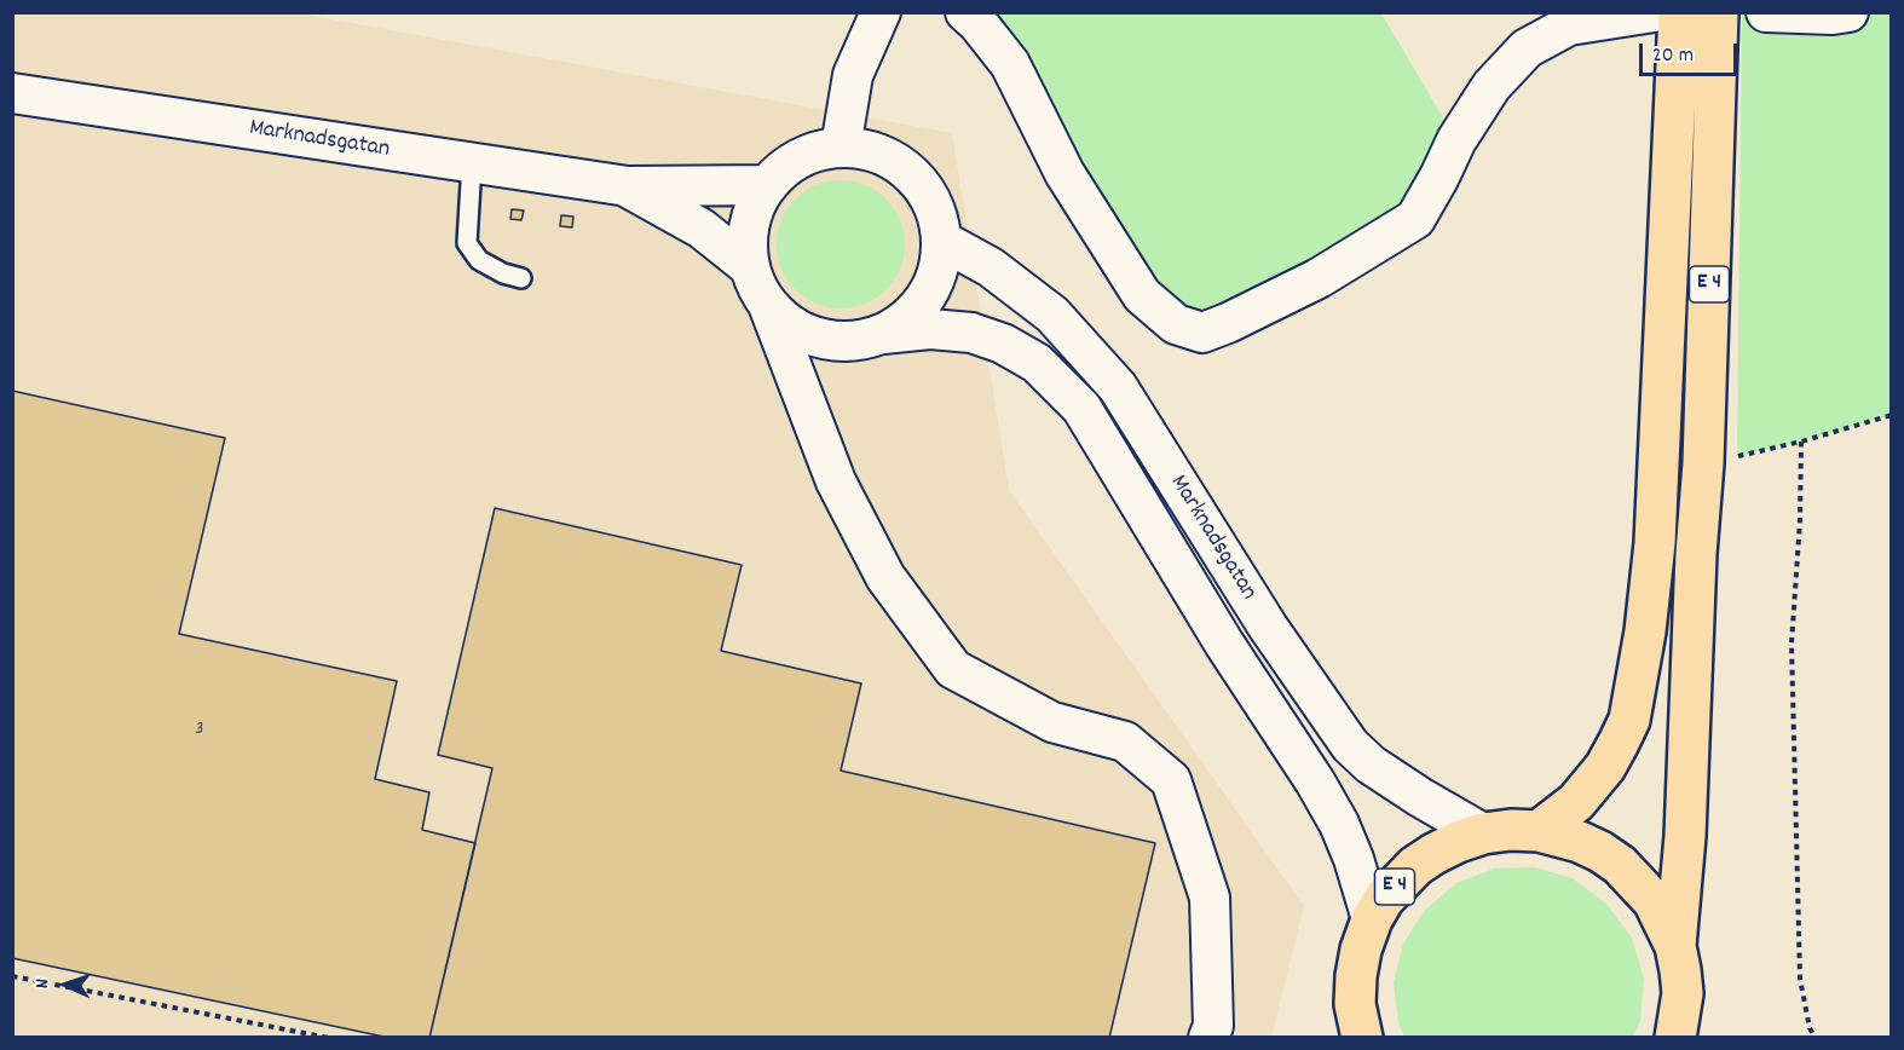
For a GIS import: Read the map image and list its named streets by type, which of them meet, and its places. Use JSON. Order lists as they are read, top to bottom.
{
  "streets": {
    "highway": ["E 4"],
    "street": ["Marknadsgatan"]
  },
  "crossings": [
    ["Marknadsgatan", "E 4"]
  ],
  "house_numbers": ["3"],
  "scale_bar": "20 m",
  "north": "left"
}
